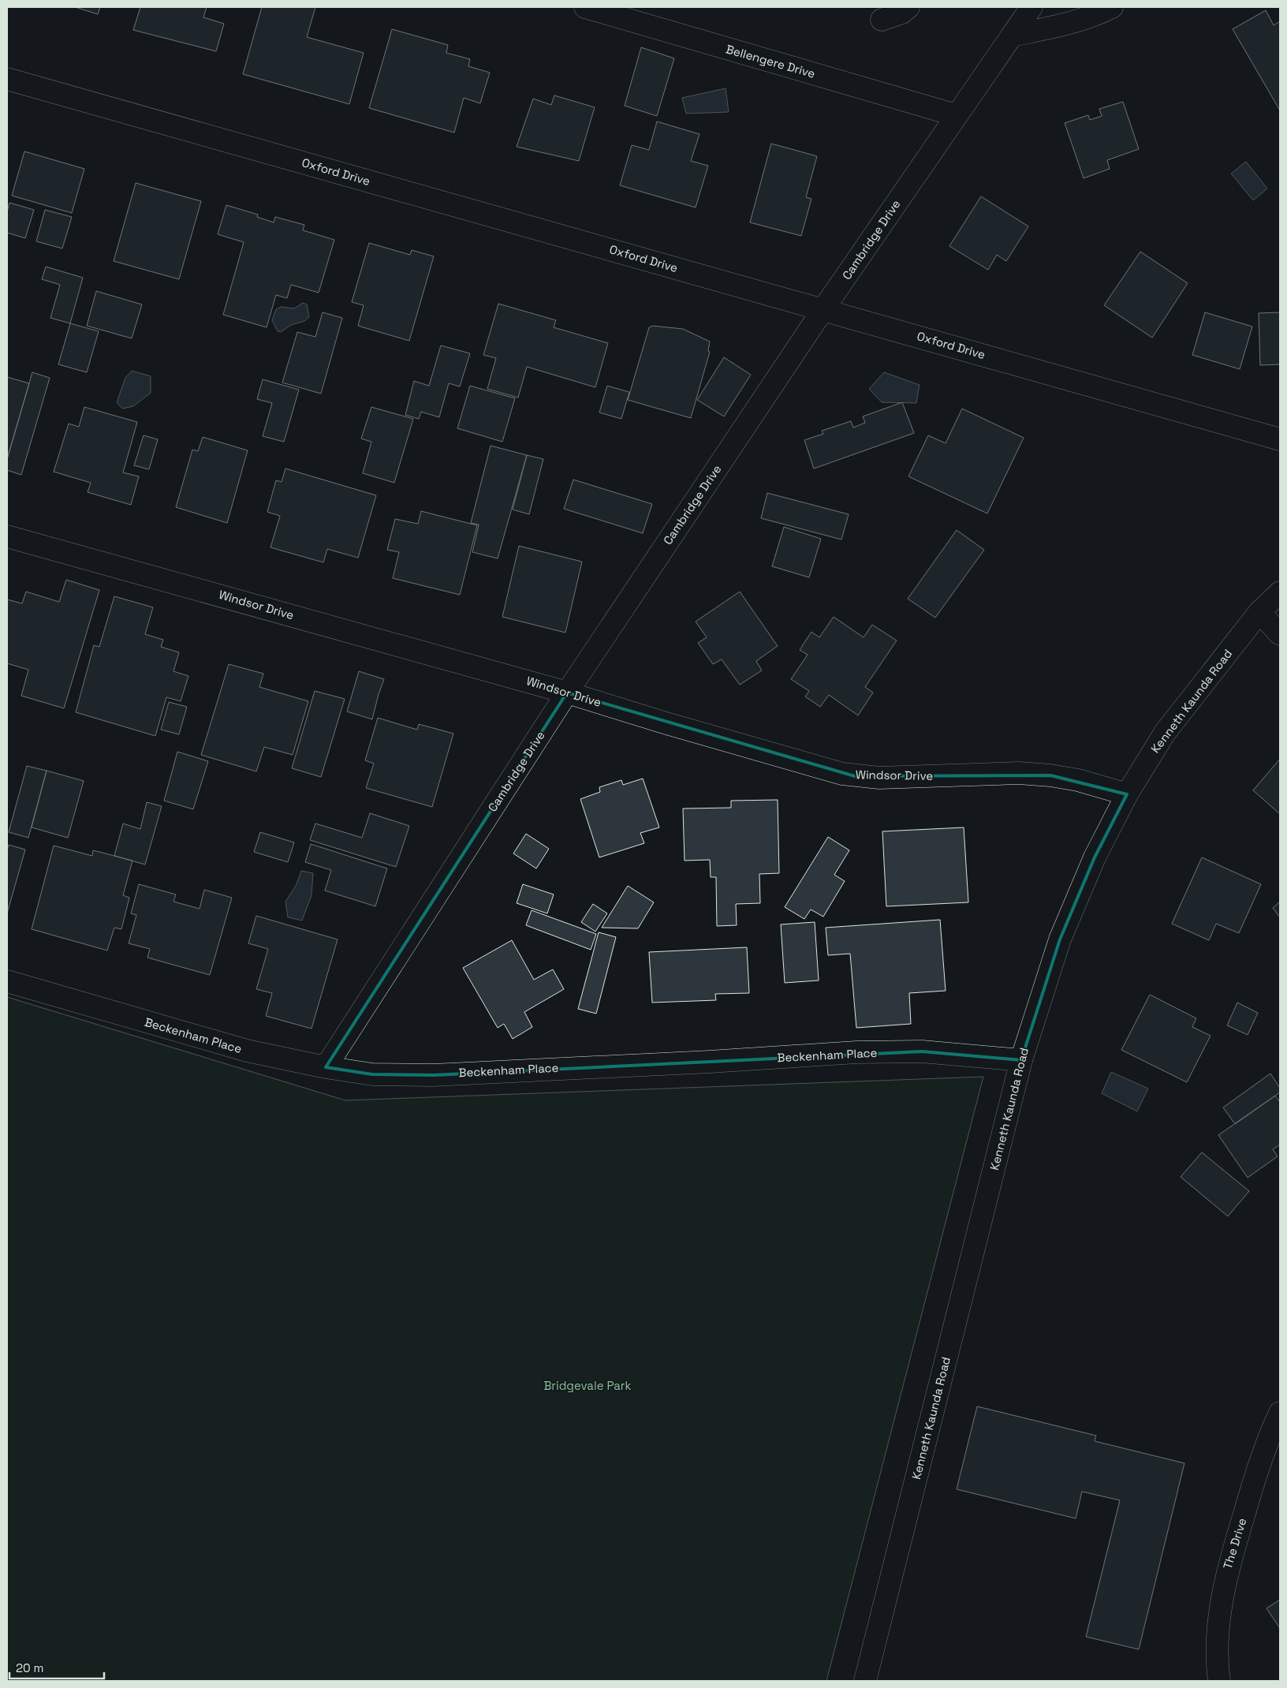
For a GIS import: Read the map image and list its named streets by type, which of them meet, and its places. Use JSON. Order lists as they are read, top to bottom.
{
  "streets": {
    "street": [
      "Bellengere Drive",
      "Oxford Drive",
      "Cambridge Drive",
      "Windsor Drive",
      "Kenneth Kaunda Road",
      "Beckenham Place",
      "The Drive"
    ]
  },
  "crossings": [
    ["Bellengere Drive", "Cambridge Drive"],
    ["Oxford Drive", "Cambridge Drive"],
    ["Cambridge Drive", "Windsor Drive"],
    ["Cambridge Drive", "Beckenham Place"],
    ["Windsor Drive", "Kenneth Kaunda Road"],
    ["Kenneth Kaunda Road", "Beckenham Place"]
  ],
  "parks": ["Bridgevale Park"],
  "scale_bar": "20 m"
}
